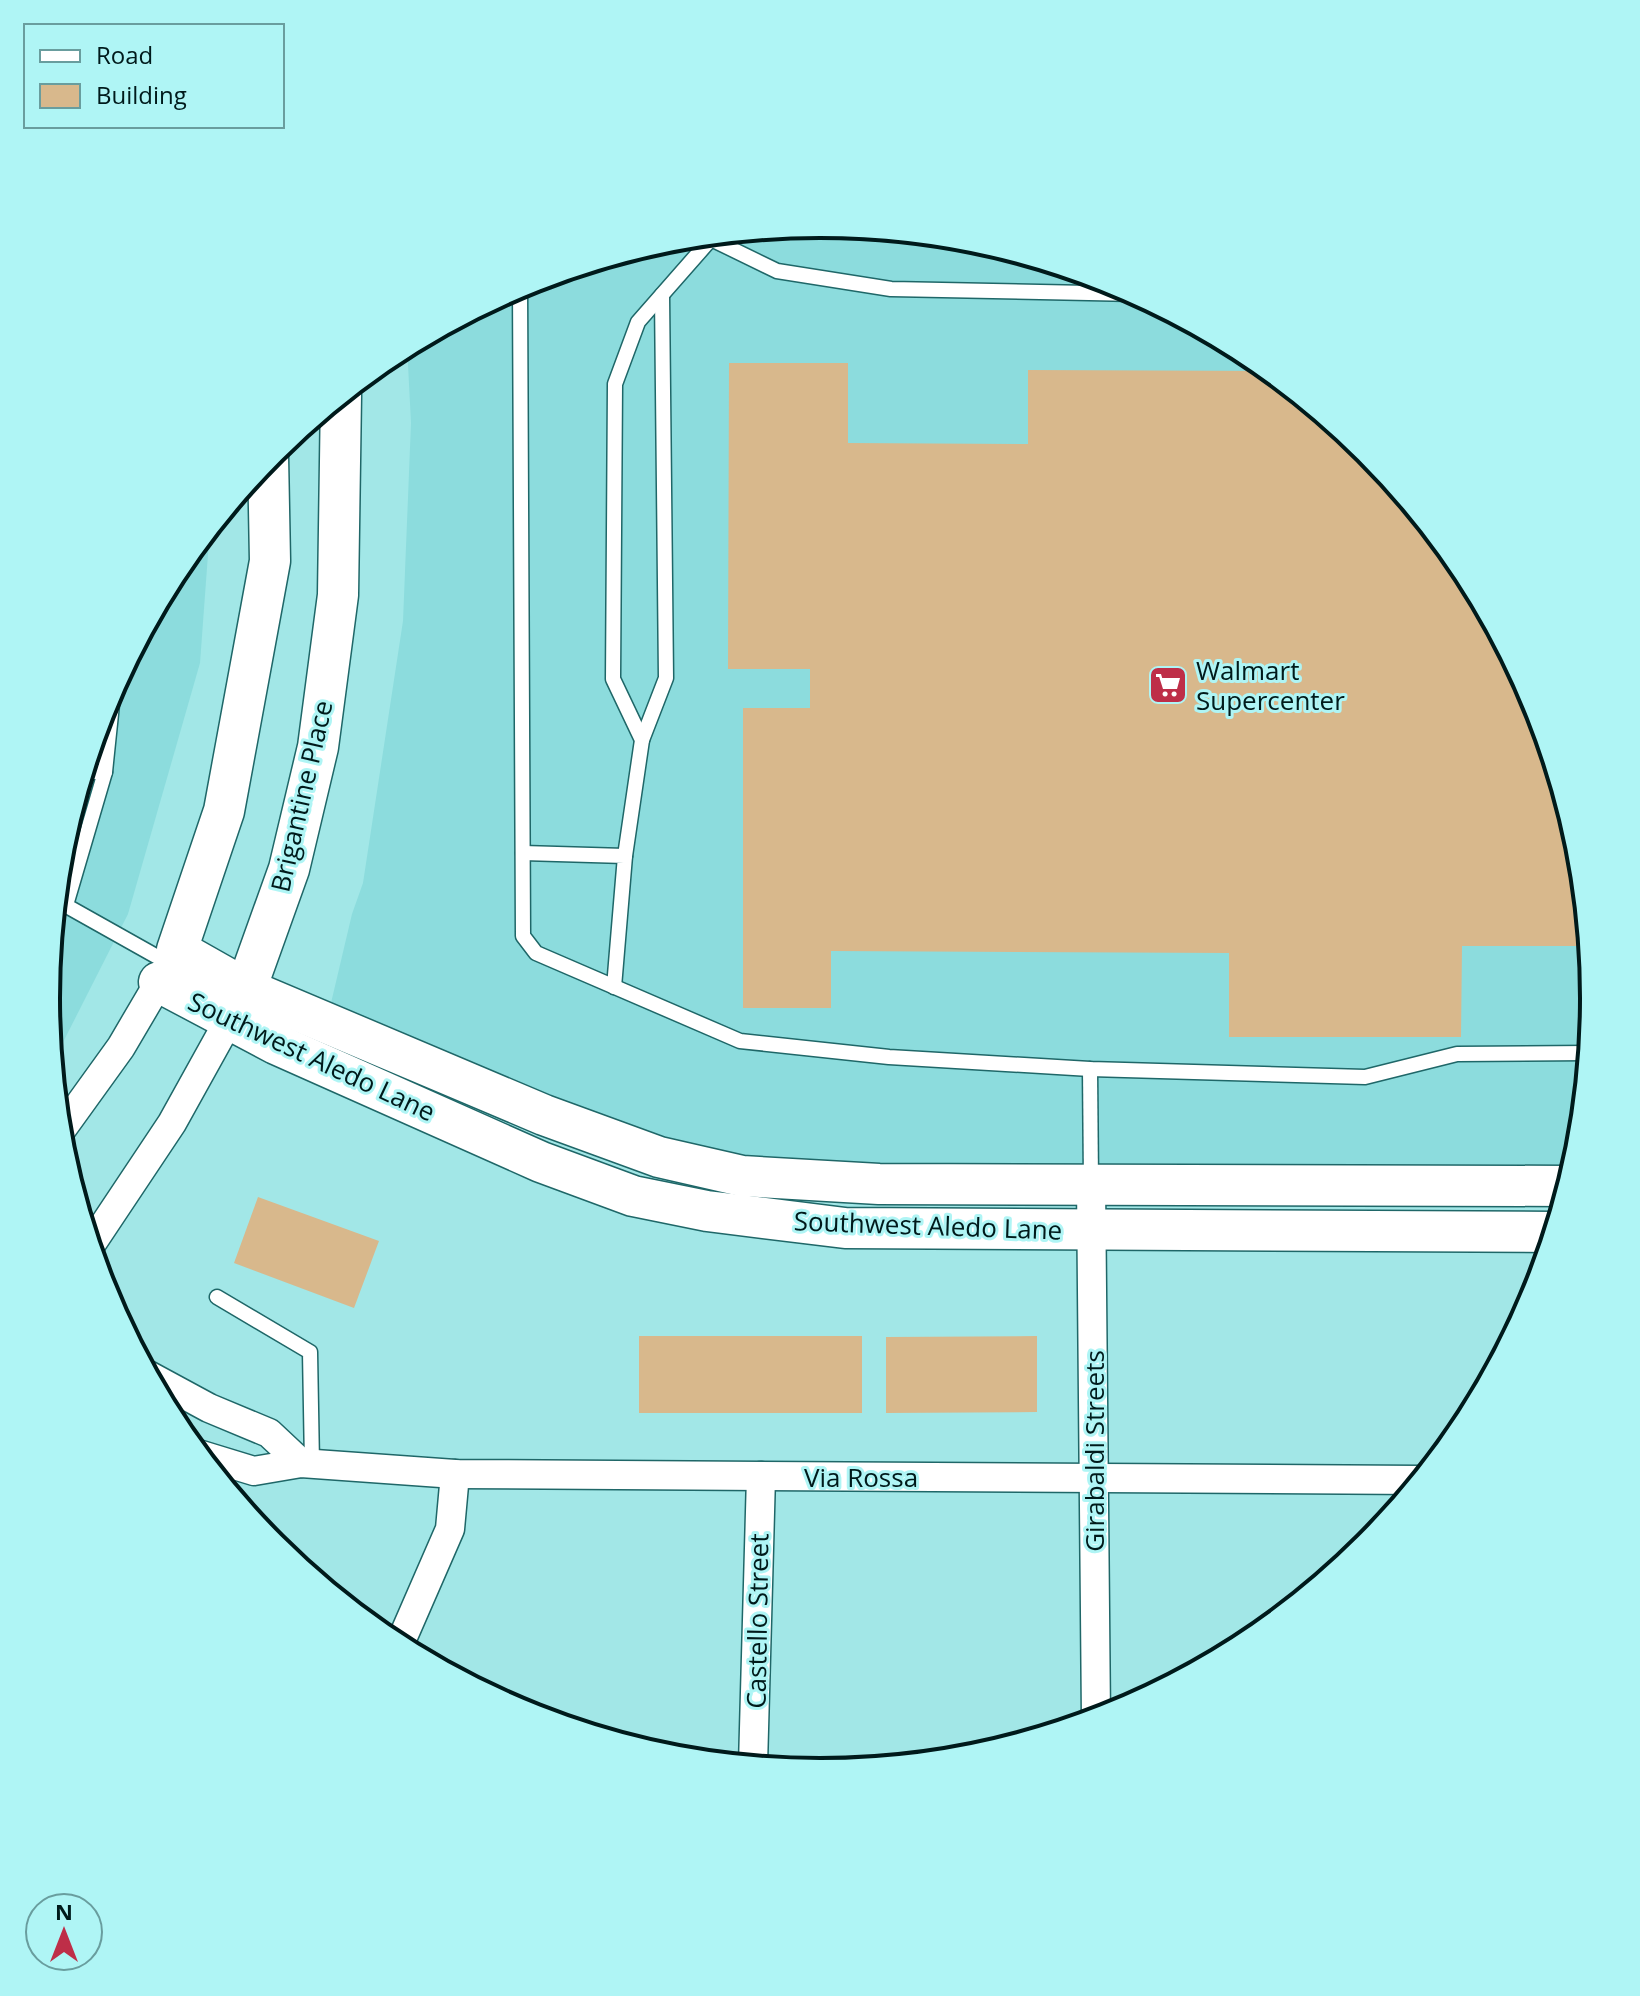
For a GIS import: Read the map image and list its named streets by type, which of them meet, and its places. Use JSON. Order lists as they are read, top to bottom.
{
  "streets": {
    "street": [
      "Brigantine Place",
      "Southwest Aledo Lane",
      "Girabaldi Streets",
      "Via Rossa",
      "Castello Street"
    ]
  },
  "crossings": [
    ["Brigantine Place", "Southwest Aledo Lane"],
    ["Southwest Aledo Lane", "Girabaldi Streets"],
    ["Girabaldi Streets", "Via Rossa"],
    ["Via Rossa", "Castello Street"]
  ],
  "places": {
    "supermarket": ["Walmart Supercenter"]
  },
  "legend": ["Road", "Building"],
  "north": "top"
}
